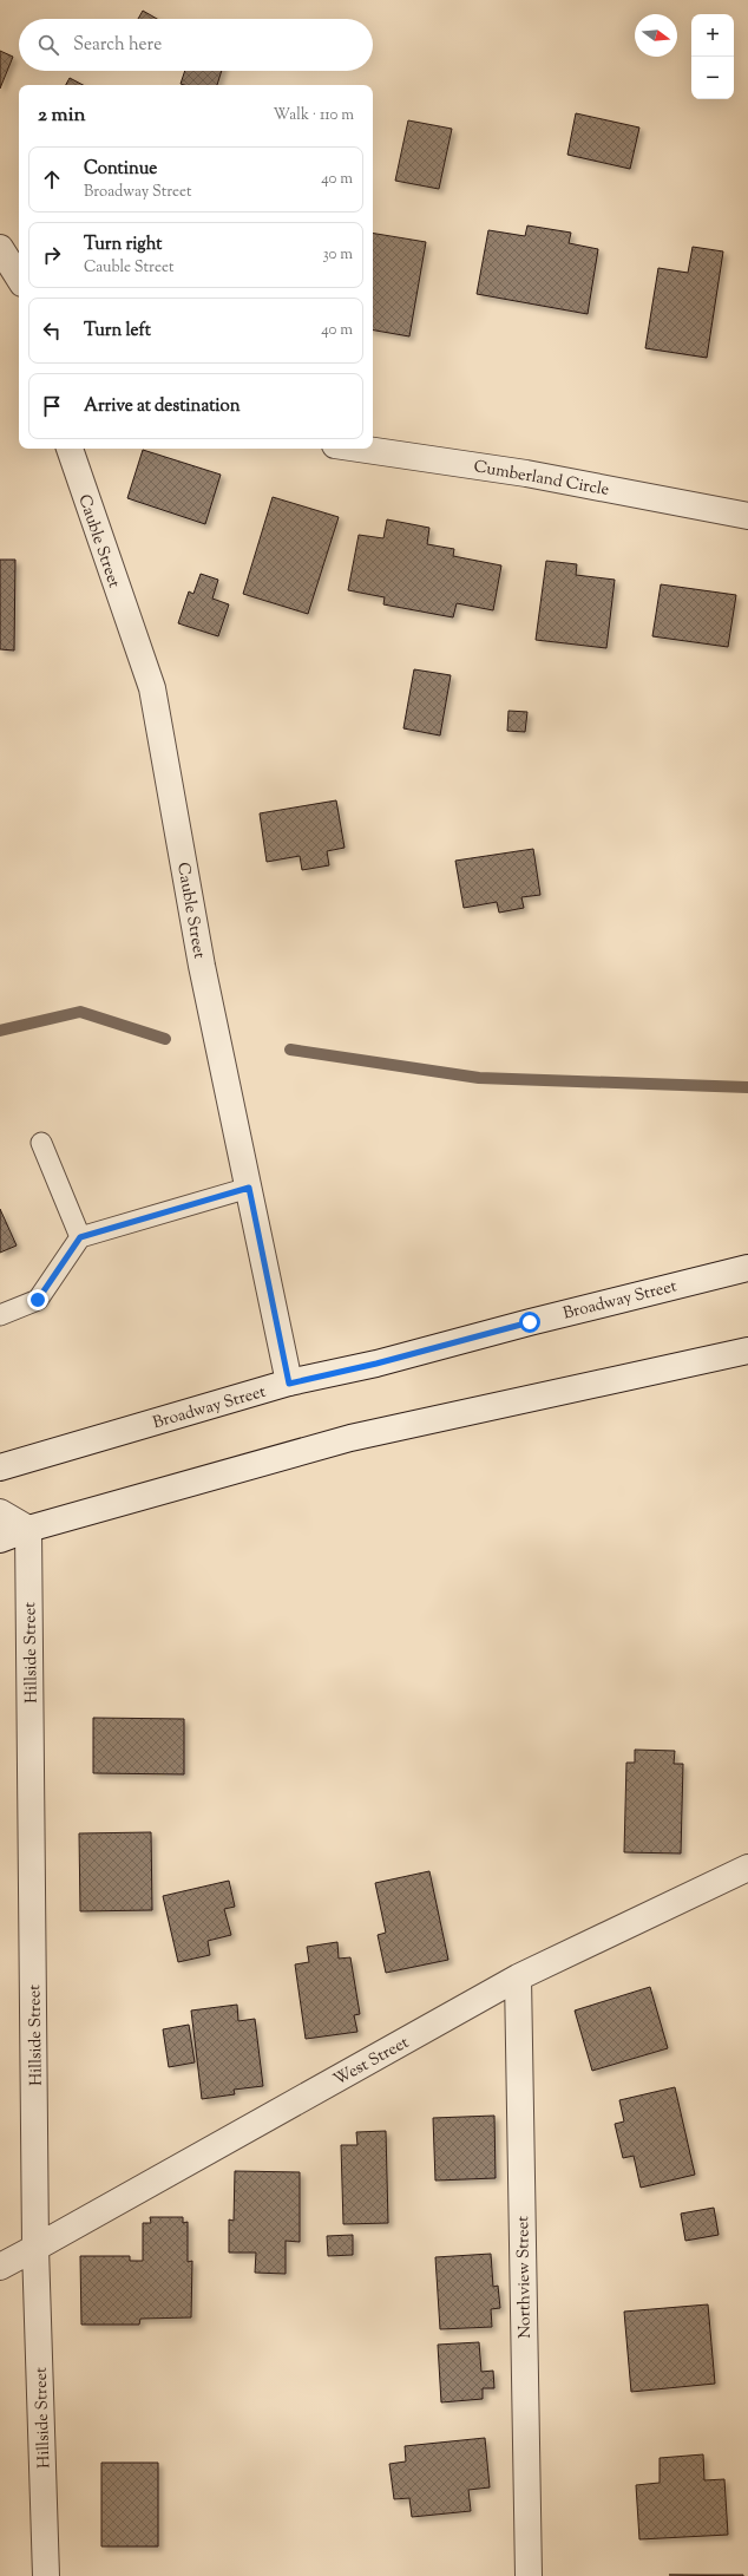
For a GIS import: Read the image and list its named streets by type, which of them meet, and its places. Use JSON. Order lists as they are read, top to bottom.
{
  "streets": {
    "street": [
      "Cumberland Circle",
      "Cauble Street",
      "Broadway Street",
      "Hillside Street",
      "West Street",
      "Northview Street"
    ]
  },
  "crossings": [
    ["Cauble Street", "Broadway Street"],
    ["Hillside Street", "West Street"],
    ["West Street", "Northview Street"]
  ],
  "north": "right",
  "page": {
    "map_buttons": ["+", "−"],
    "search": "Search here",
    "heading": ["2 min", "Walk · 110 m"],
    "list": [
      ["Continue", "Broadway Street", "40 m"],
      ["Turn right", "Cauble Street", "30 m"],
      ["Turn left", "40 m"],
      "Arrive at destination"
    ]
  }
}
